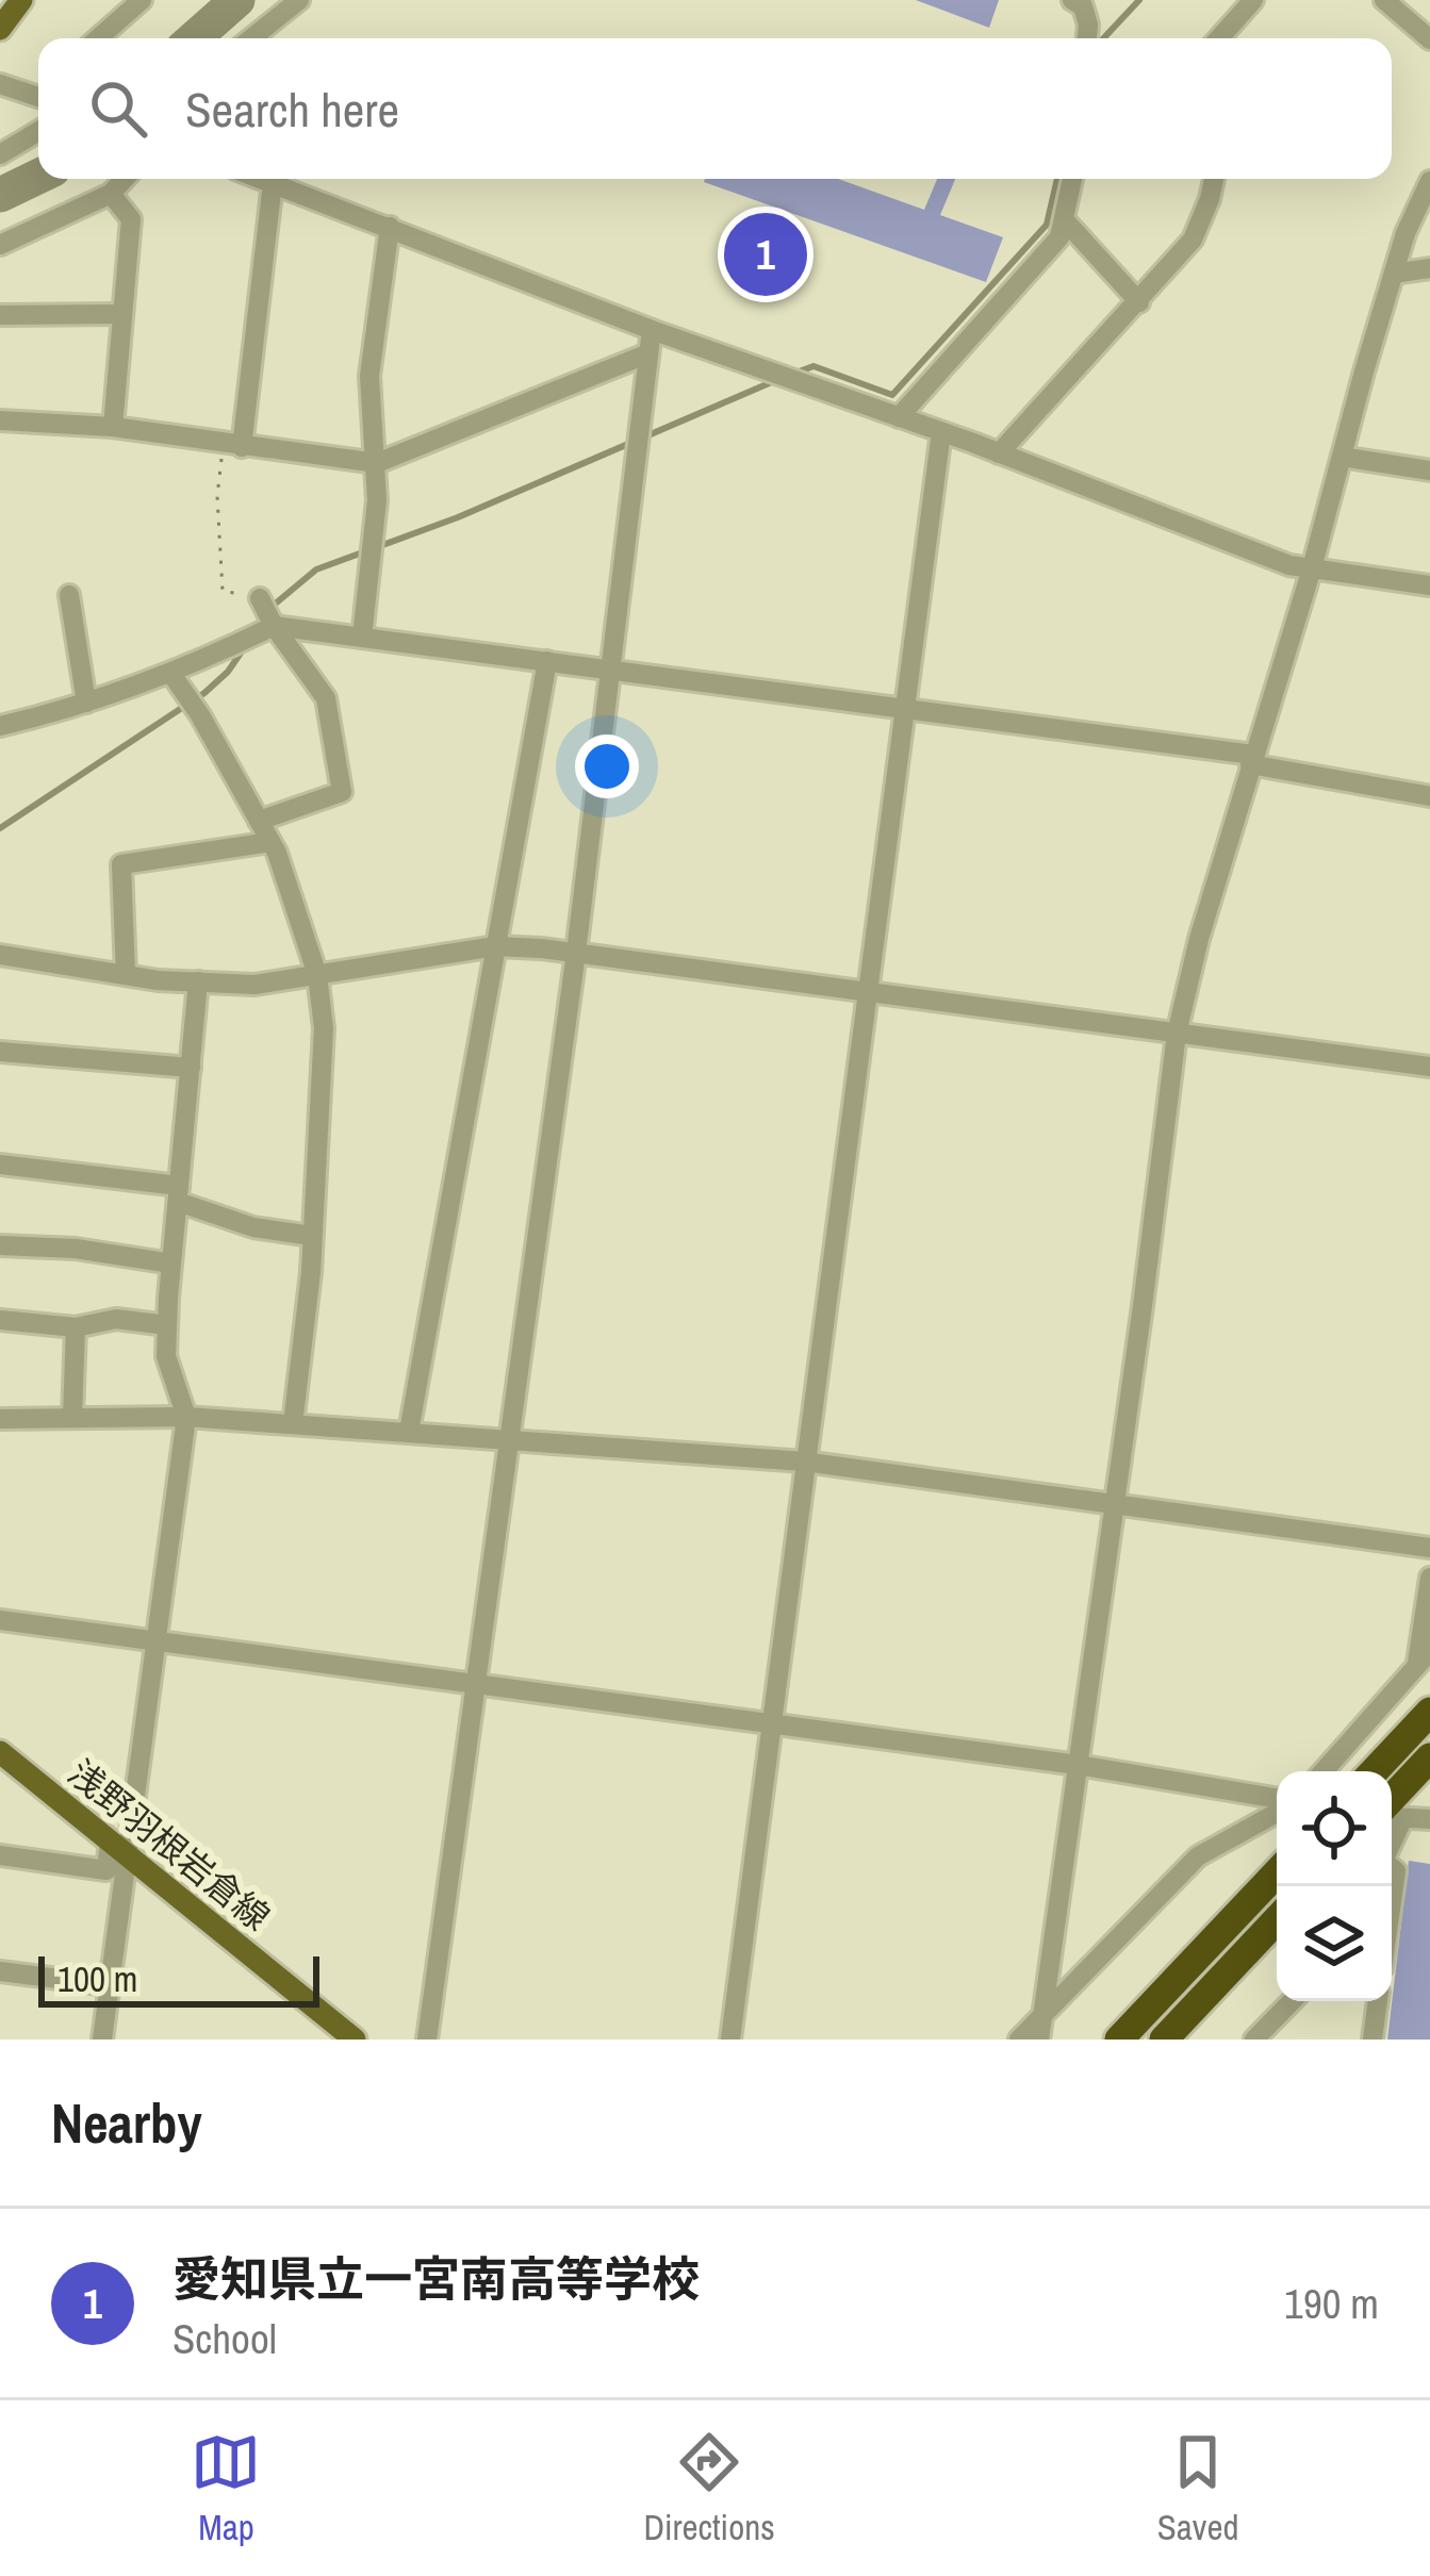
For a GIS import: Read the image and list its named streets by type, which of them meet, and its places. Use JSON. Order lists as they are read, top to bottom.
{
  "streets": {
    "main road": ["浅野羽根岩倉線"]
  },
  "scale_bar": "100 m",
  "page": {
    "search": "Search here",
    "pins": "1",
    "scale": "100 m",
    "heading": "Nearby",
    "list": [
      {
        "mark": "1",
        "name": "愛知県立一宮南高等学校",
        "note": "School",
        "value": "190 m"
      }
    ],
    "nav": ["Map", "Directions", "Saved"]
  }
}
